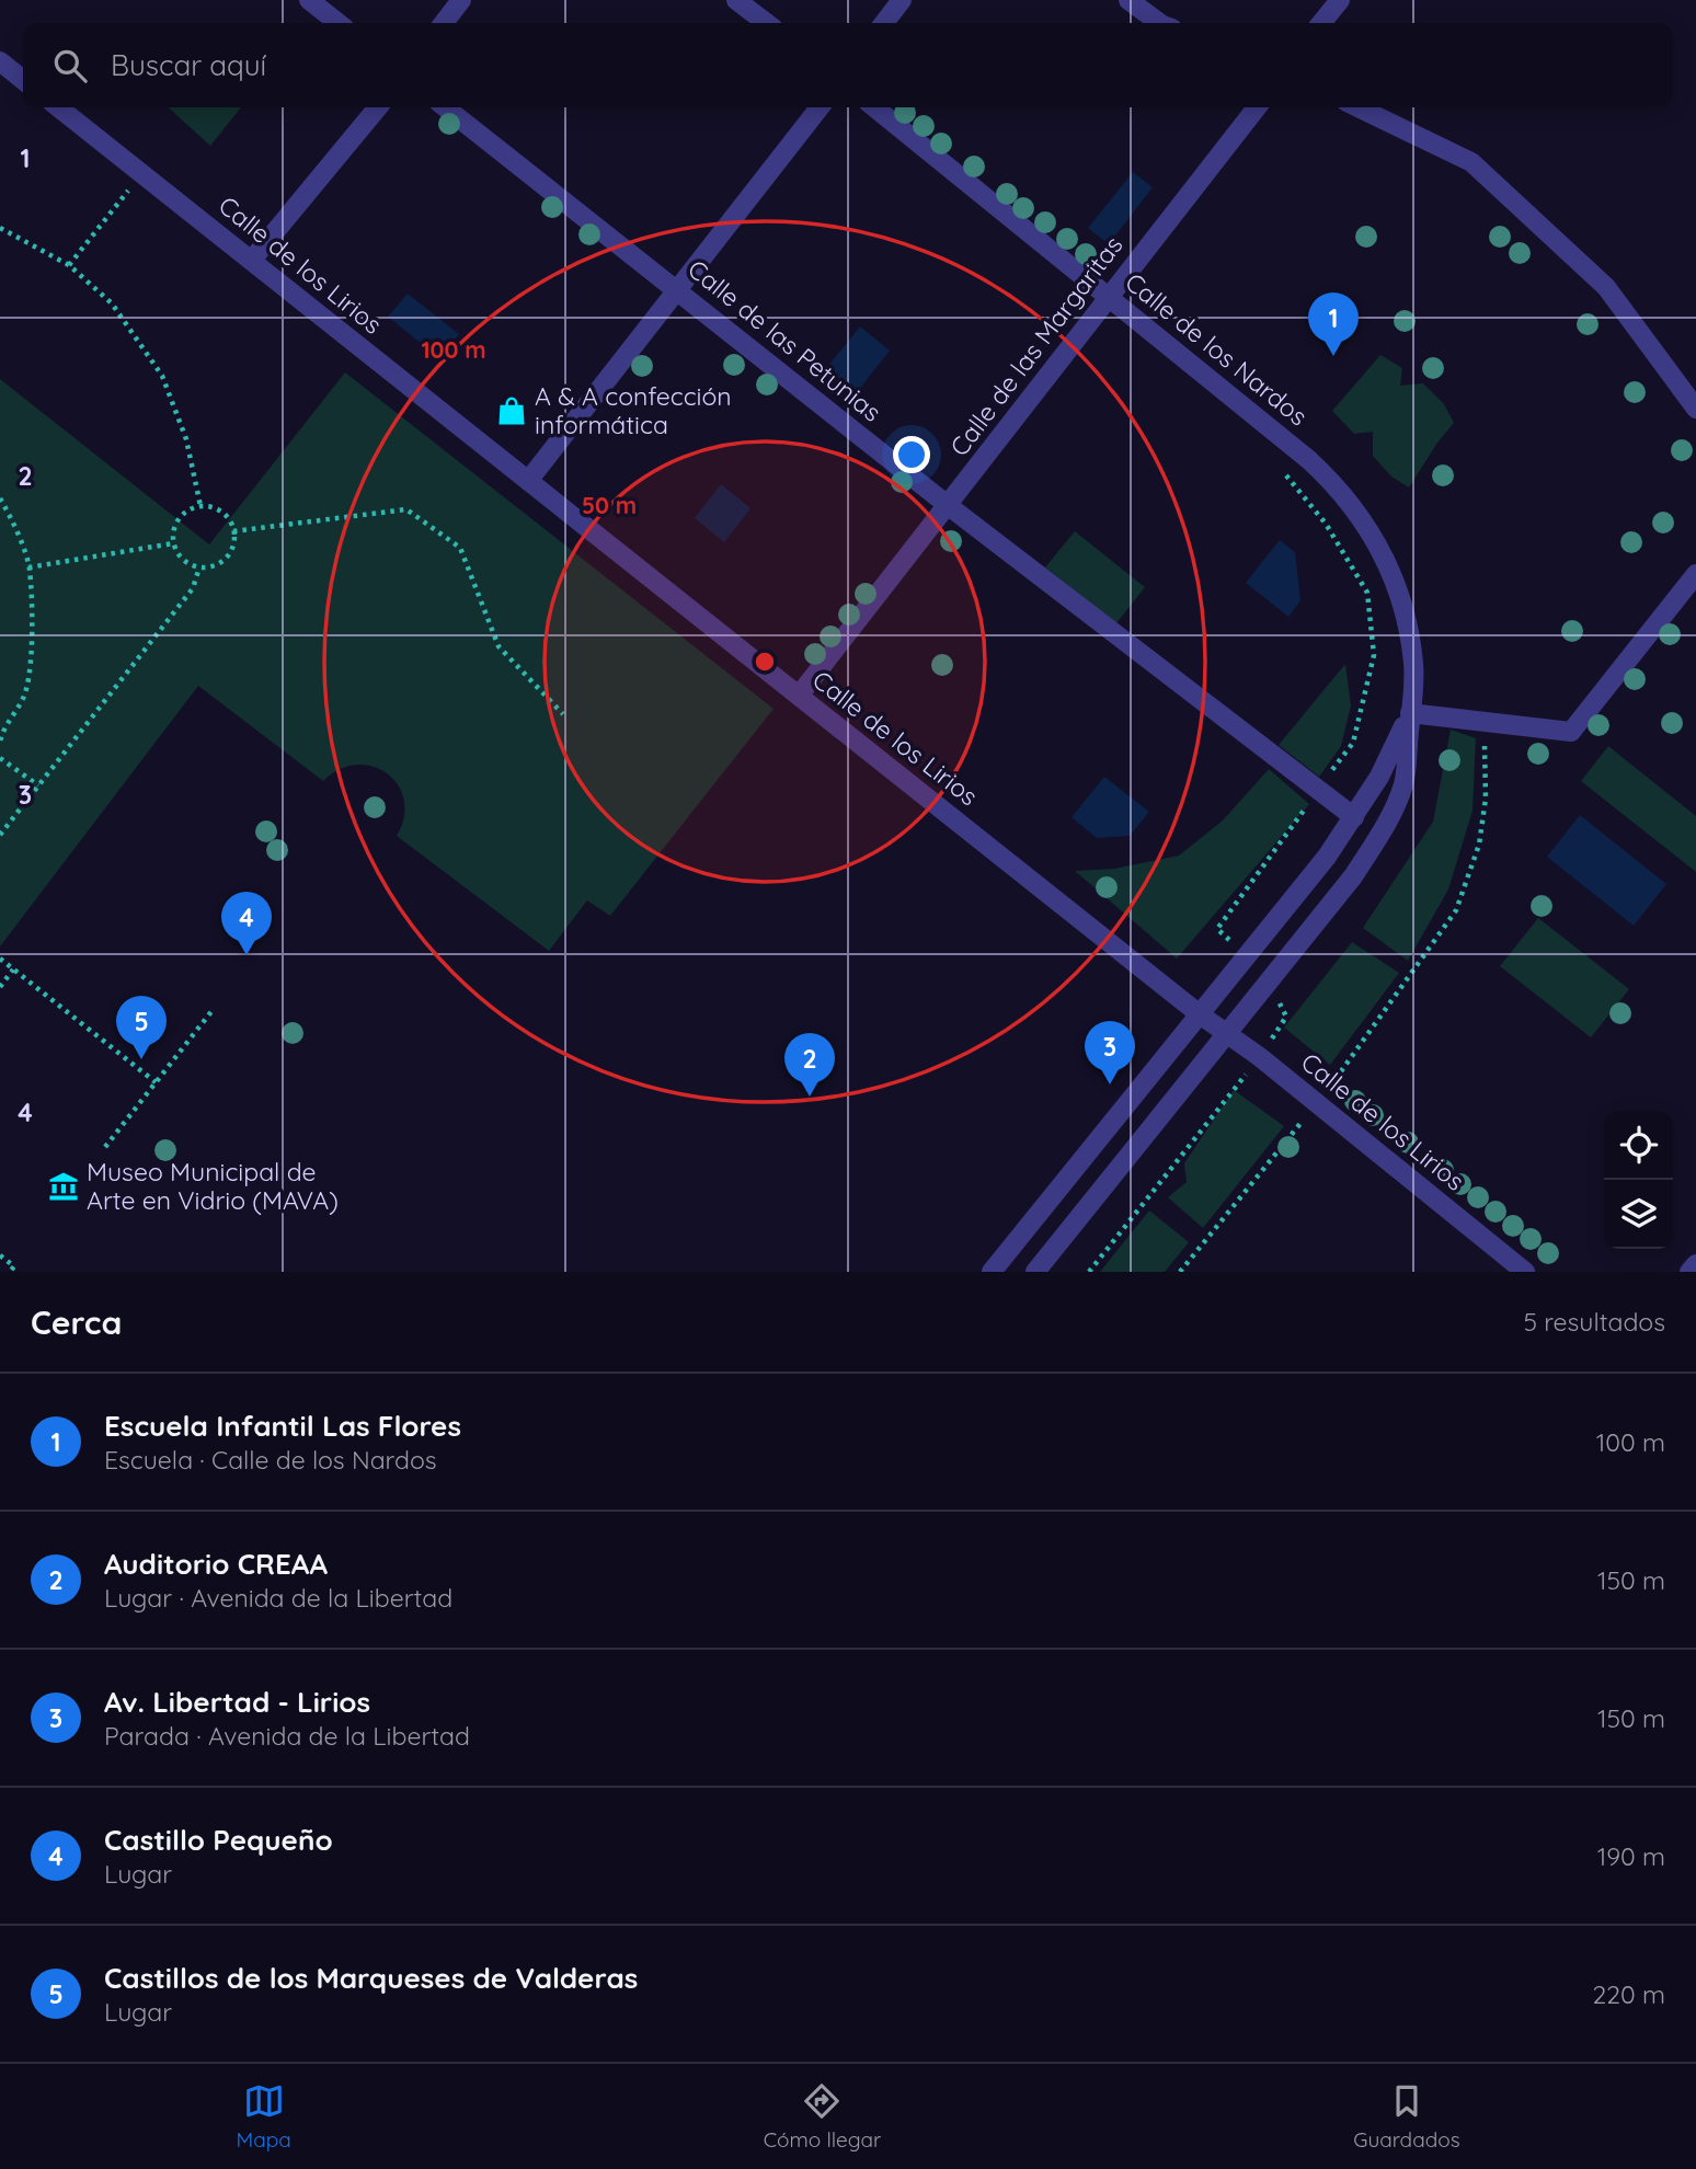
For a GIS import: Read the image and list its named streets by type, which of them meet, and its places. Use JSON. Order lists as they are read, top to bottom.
{
  "streets": {
    "street": [
      "Calle de los Lirios",
      "Calle de las Petunias",
      "Calle de las Margaritas",
      "Calle de los Nardos"
    ]
  },
  "crossings": [
    ["Calle de los Lirios", "Calle de las Margaritas"],
    ["Calle de los Lirios", "Calle de los Nardos"],
    ["Calle de las Petunias", "Calle de las Margaritas"],
    ["Calle de las Petunias", "Calle de los Nardos"],
    ["Calle de las Margaritas", "Calle de los Nardos"]
  ],
  "places": {
    "shop": ["A & A confección informática"],
    "museum": ["Museo Municipal de Arte en Vidrio (MAVA)"]
  },
  "page": {
    "search": "Buscar aquí",
    "pins": [
      "1",
      "4",
      "5",
      "3",
      "2"
    ],
    "heading": ["Cerca", "5 resultados"],
    "list": [
      {
        "mark": "1",
        "name": "Escuela Infantil Las Flores",
        "note": "Escuela · Calle de los Nardos",
        "value": "100 m"
      },
      {
        "mark": "2",
        "name": "Auditorio CREAA",
        "note": "Lugar · Avenida de la Libertad",
        "value": "150 m"
      },
      {
        "mark": "3",
        "name": "Av. Libertad - Lirios",
        "note": "Parada · Avenida de la Libertad",
        "value": "150 m"
      },
      {
        "mark": "4",
        "name": "Castillo Pequeño",
        "note": "Lugar",
        "value": "190 m"
      },
      {
        "mark": "5",
        "name": "Castillos de los Marqueses de Valderas",
        "note": "Lugar",
        "value": "220 m"
      }
    ],
    "nav": ["Mapa", "Cómo llegar", "Guardados"]
  },
  "grid": {
    "rows": [
      "1",
      "2",
      "3",
      "4"
    ]
  },
  "rings": ["100 m", "50 m"]
}
